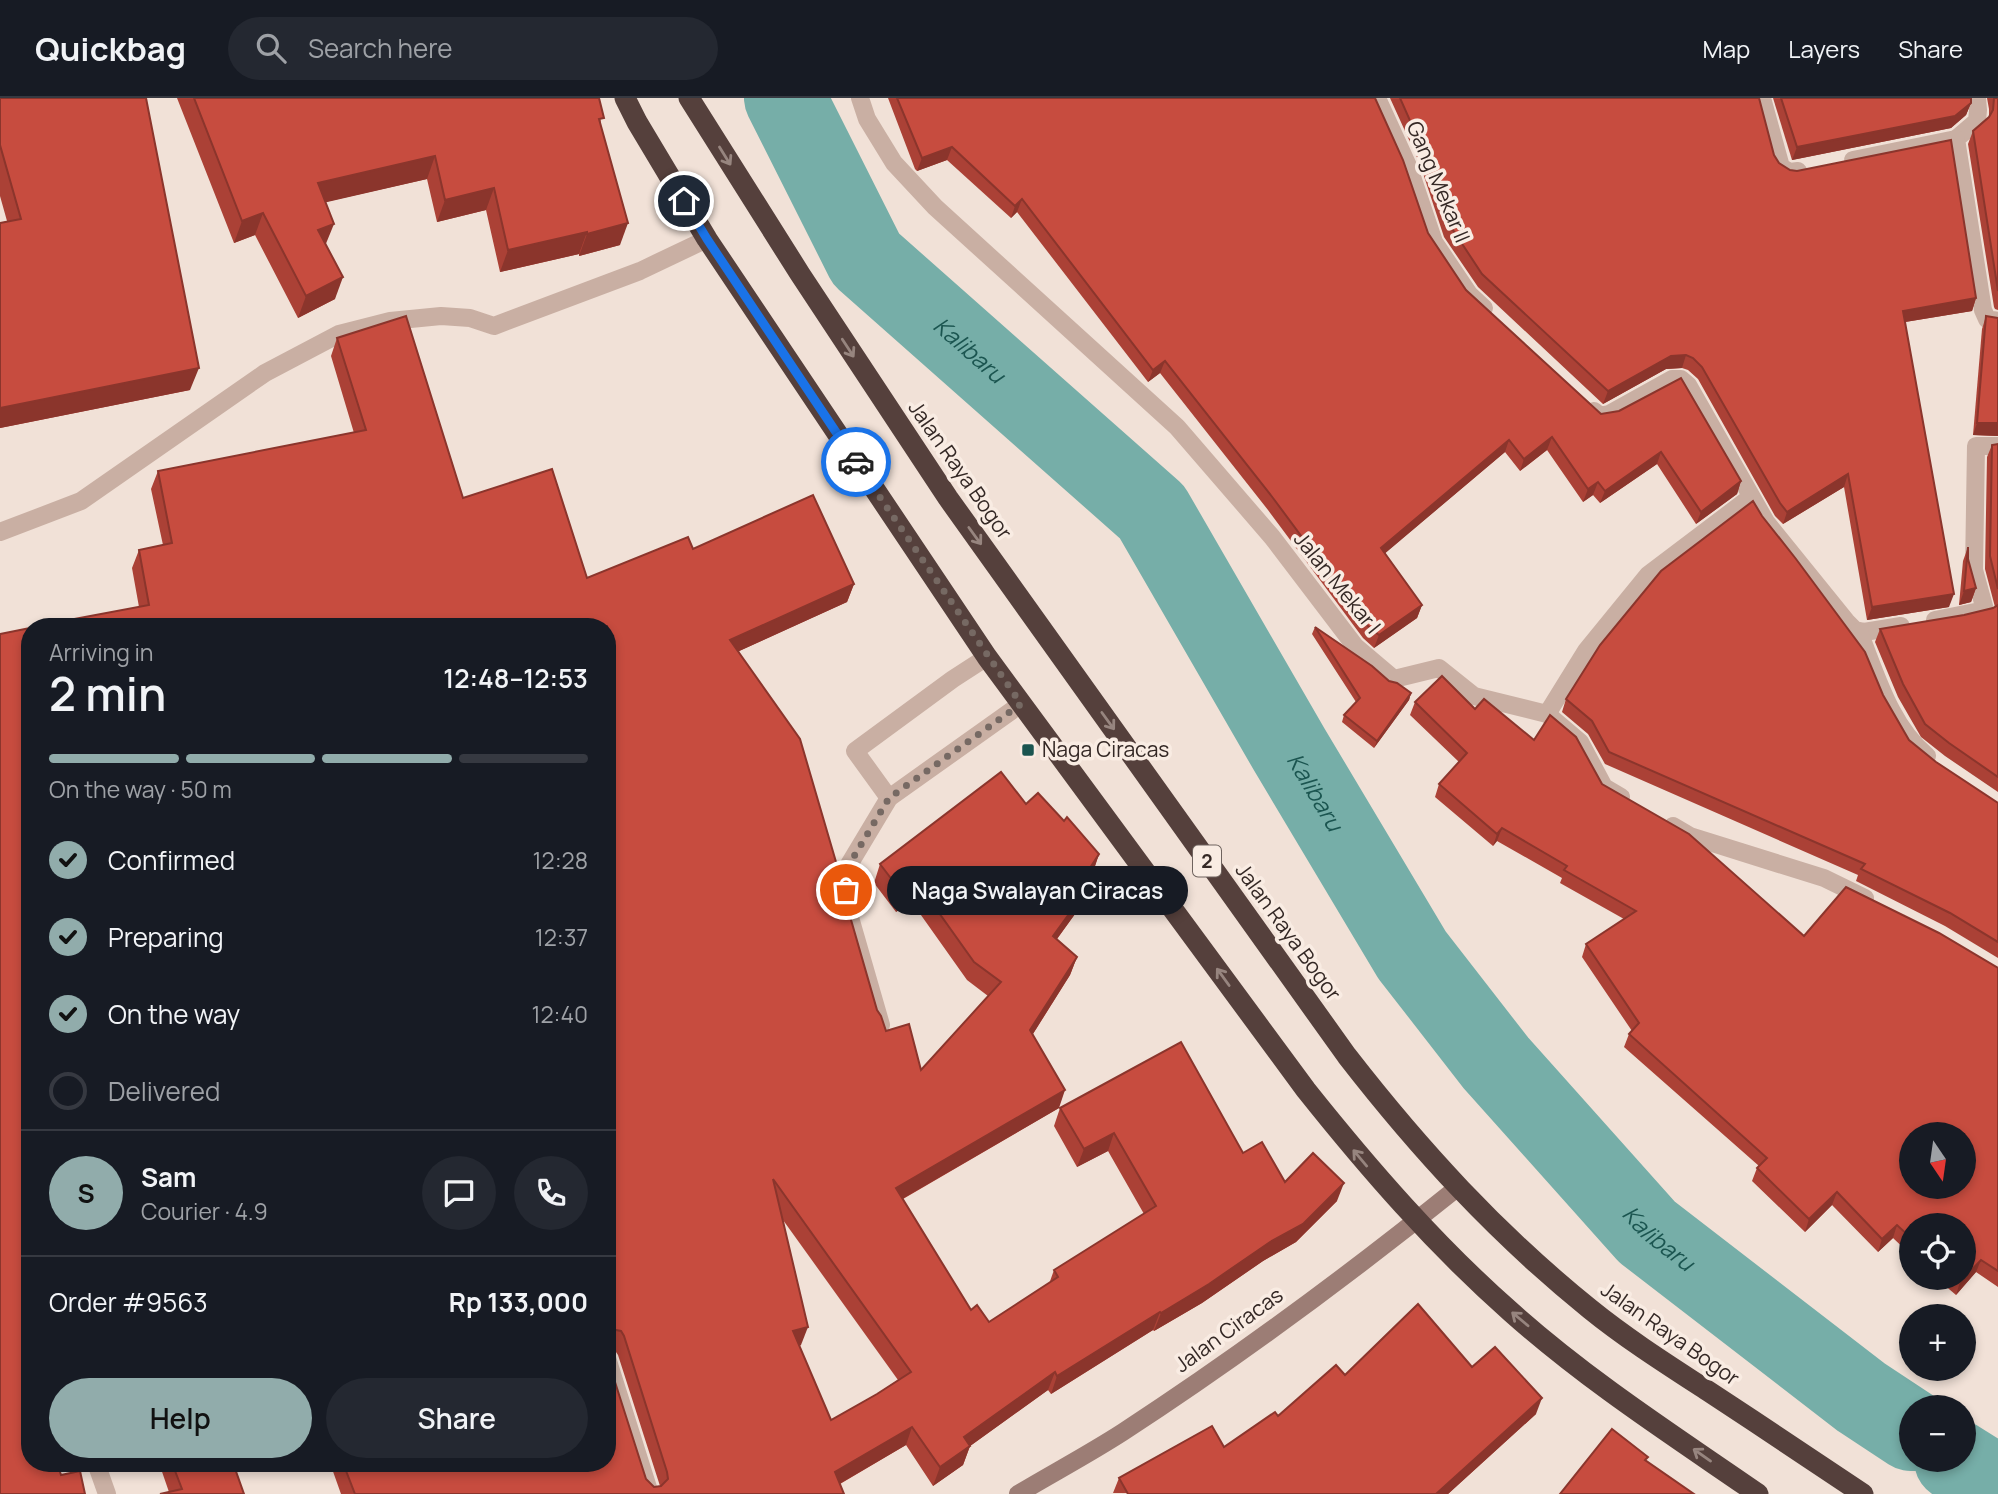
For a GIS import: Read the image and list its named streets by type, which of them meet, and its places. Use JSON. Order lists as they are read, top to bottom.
{
  "streets": {
    "highway": ["Jalan Raya Bogor", "2"],
    "street": ["Gang Mekar II", "Jalan Mekar I", "Jalan Ciracas"]
  },
  "crossings": [
    ["Jalan Raya Bogor", "Jalan Ciracas"]
  ],
  "water": ["Kalibaru"],
  "places": {
    "transit": ["Naga Ciracas"],
    "other": ["Naga Swalayan Ciracas"]
  },
  "north": "bottom",
  "page": {
    "header": "Quickbag",
    "search": "Search here",
    "nav": ["Map", "Layers", "Share"],
    "heading": ["2 min", "Arriving in", "12:48–12:53"],
    "panel": [
      "Sam",
      "Courier · 4.9",
      "Order #9563",
      "Rp 133,000"
    ],
    "bar": "On the way · 50 m",
    "list": [
      ["Confirmed", "12:28"],
      ["Preparing", "12:37"],
      ["On the way", "12:40"],
      "Delivered"
    ],
    "bubble": "Naga Swalayan Ciracas",
    "map_buttons": ["+", "−"],
    "round": "S",
    "buttons": ["Help", "Share"]
  }
}
